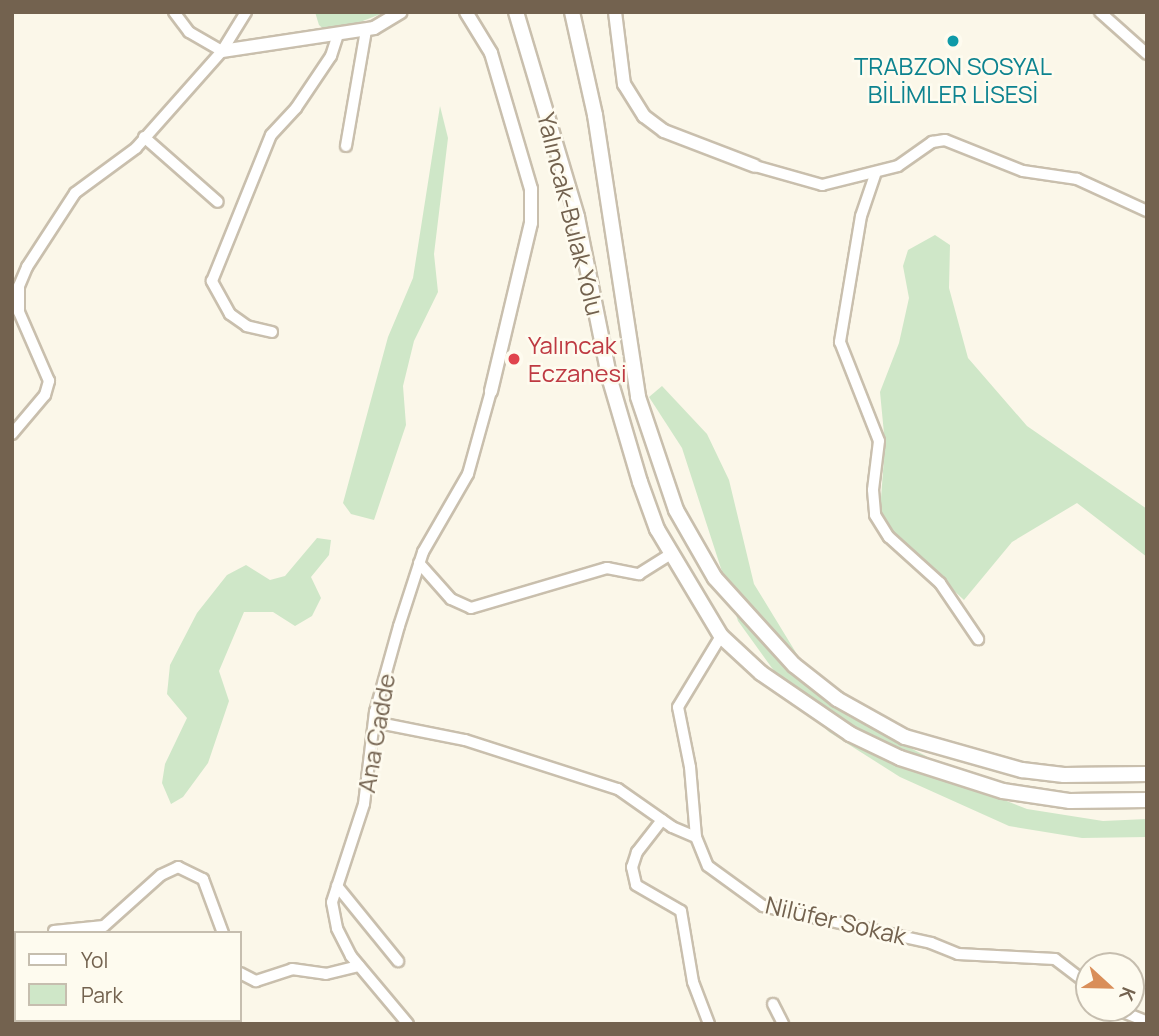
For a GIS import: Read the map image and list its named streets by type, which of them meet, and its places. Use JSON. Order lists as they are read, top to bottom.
{
  "streets": {
    "main road": ["Yalıncak-Bulak Yolu"],
    "street": ["Ana Cadde", "Nilüfer Sokak"]
  },
  "places": ["TRABZON SOSYAL BİLİMLER LİSESİ", "Yalıncak Eczanesi"],
  "legend": ["Yol", "Park"],
  "north": "right"
}
